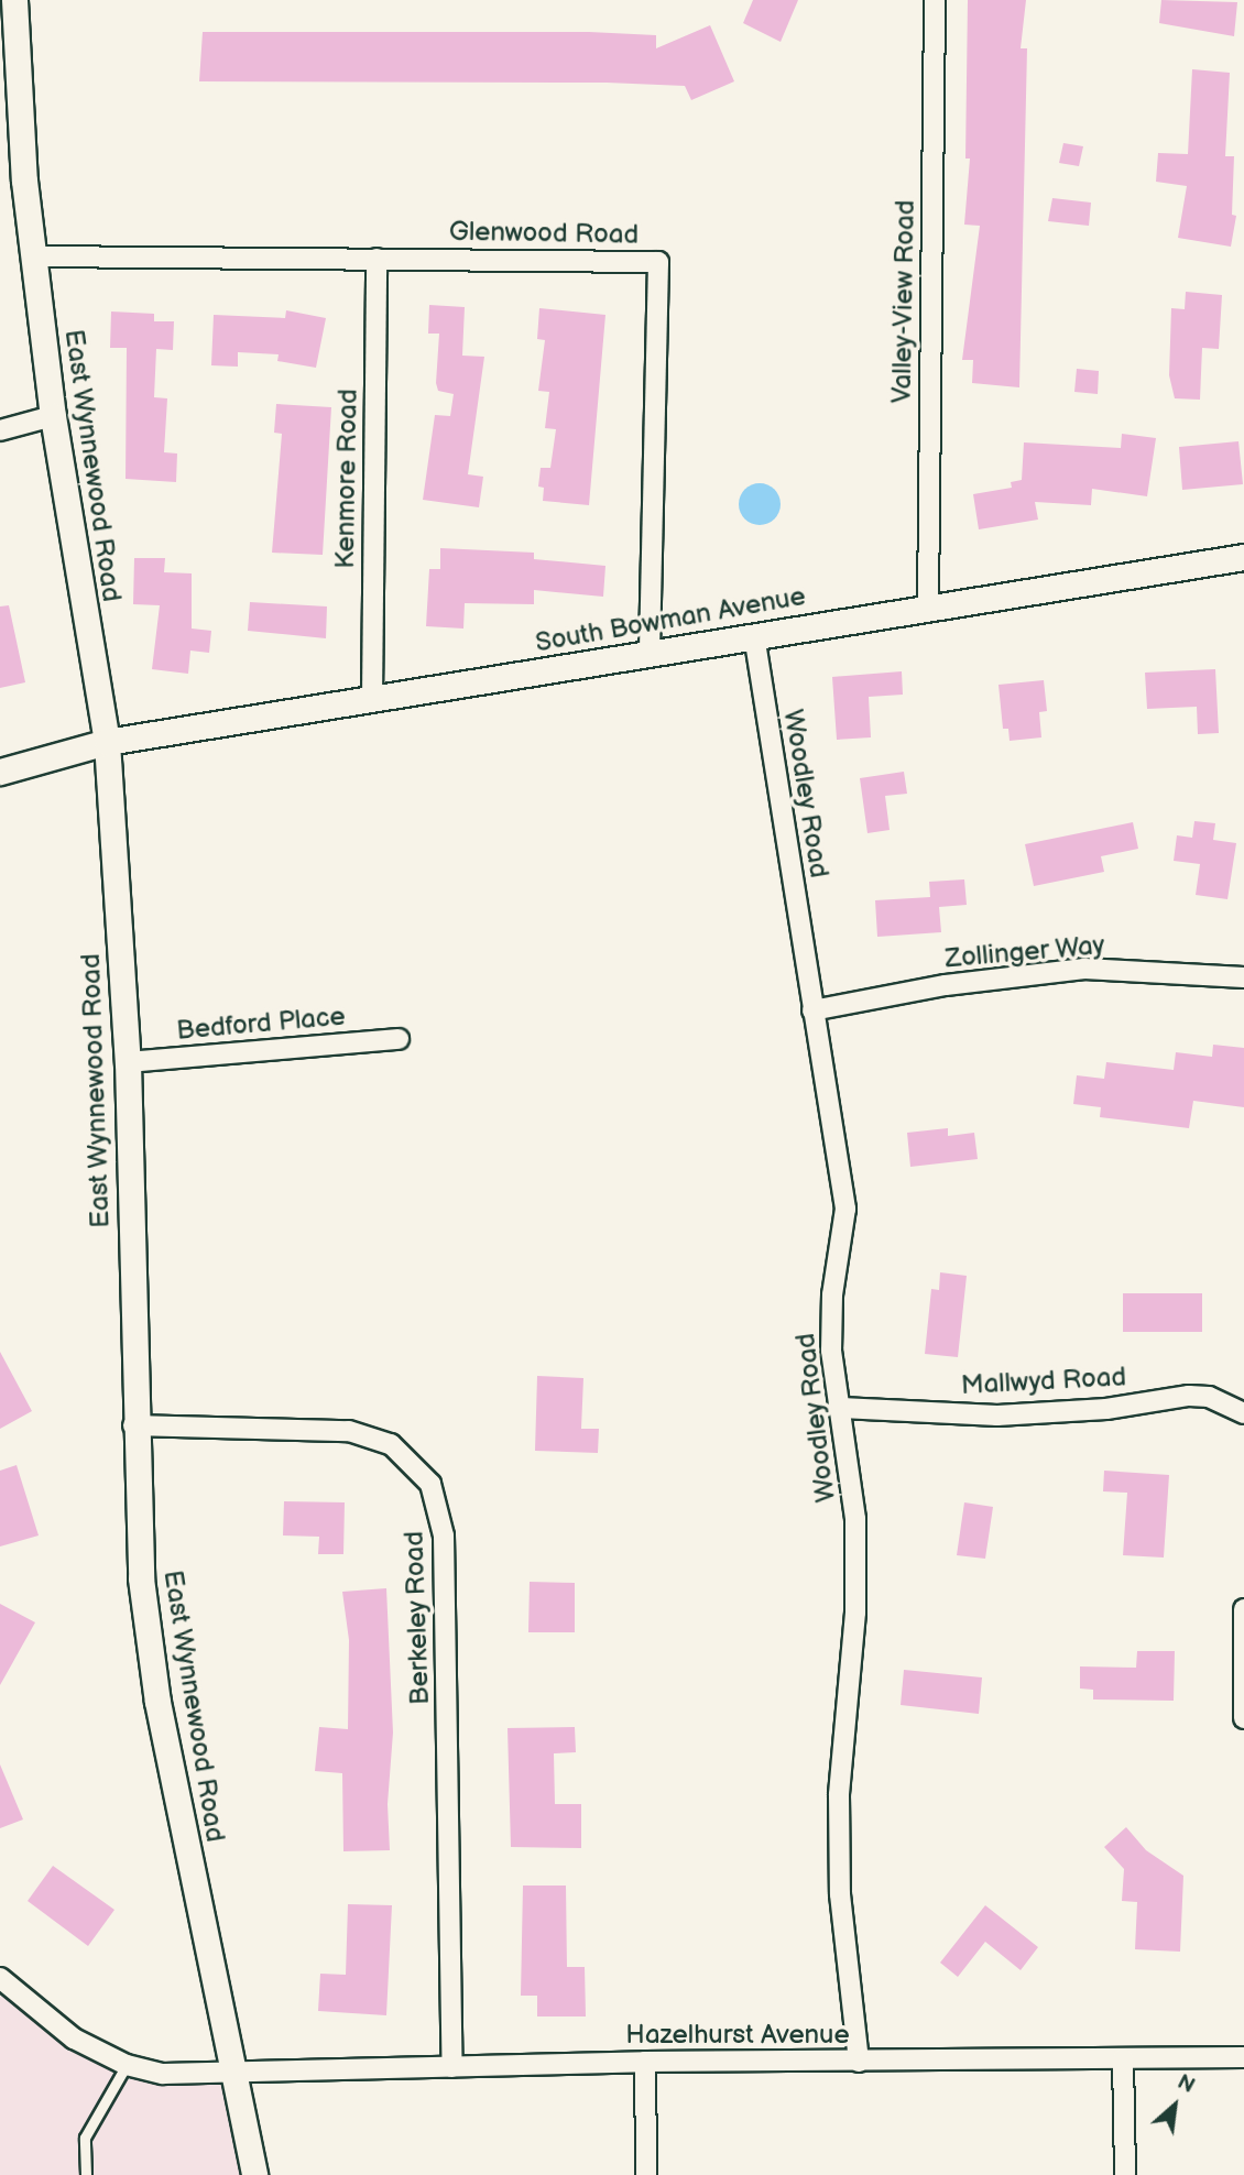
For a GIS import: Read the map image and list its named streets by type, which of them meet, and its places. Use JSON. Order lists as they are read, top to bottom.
{
  "streets": {
    "street": [
      "Glenwood Road",
      "Valley-View Road",
      "East Wynnewood Road",
      "Kenmore Road",
      "South Bowman Avenue",
      "Woodley Road",
      "Zollinger Way",
      "Bedford Place",
      "Mallwyd Road",
      "Berkeley Road",
      "Hazelhurst Avenue"
    ]
  },
  "crossings": [
    ["Glenwood Road", "East Wynnewood Road"],
    ["Glenwood Road", "Kenmore Road"],
    ["Glenwood Road", "South Bowman Avenue"],
    ["Valley-View Road", "South Bowman Avenue"],
    ["East Wynnewood Road", "South Bowman Avenue"],
    ["East Wynnewood Road", "Bedford Place"],
    ["East Wynnewood Road", "Berkeley Road"],
    ["East Wynnewood Road", "Hazelhurst Avenue"],
    ["Kenmore Road", "South Bowman Avenue"],
    ["South Bowman Avenue", "Woodley Road"],
    ["Woodley Road", "Zollinger Way"],
    ["Woodley Road", "Mallwyd Road"],
    ["Woodley Road", "Hazelhurst Avenue"],
    ["Berkeley Road", "Hazelhurst Avenue"]
  ],
  "north": "top right"
}
